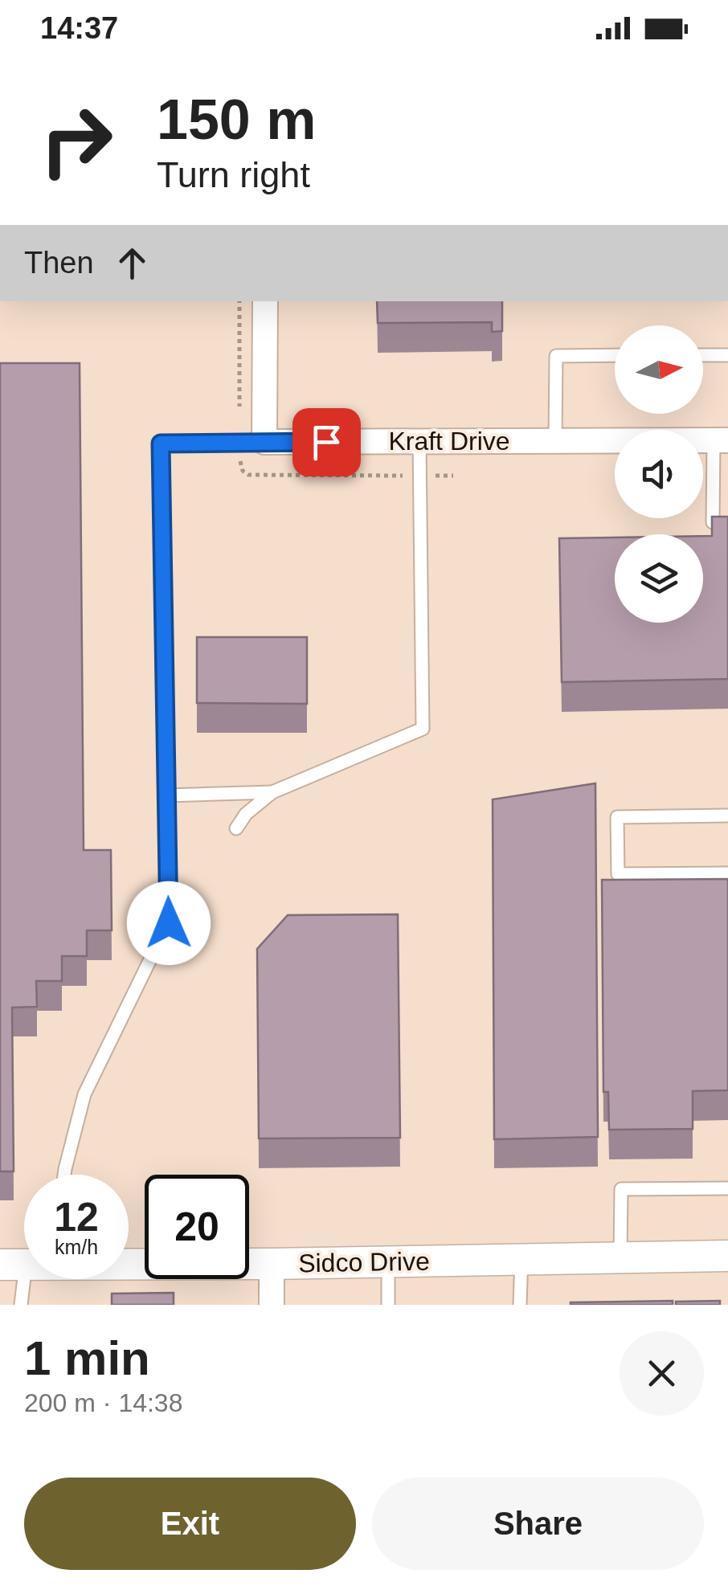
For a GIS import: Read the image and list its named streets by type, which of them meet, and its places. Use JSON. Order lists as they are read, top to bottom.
{
  "streets": {
    "street": ["Kraft Drive", "Sidco Drive"]
  },
  "north": "right",
  "page": {
    "status": "14:37",
    "turn": ["150 m", "Turn right"],
    "then": "Then",
    "speed": "12 km/h",
    "limit": "20",
    "heading": ["1 min", "200 m · 14:38"],
    "buttons": ["Exit", "Share"]
  }
}
